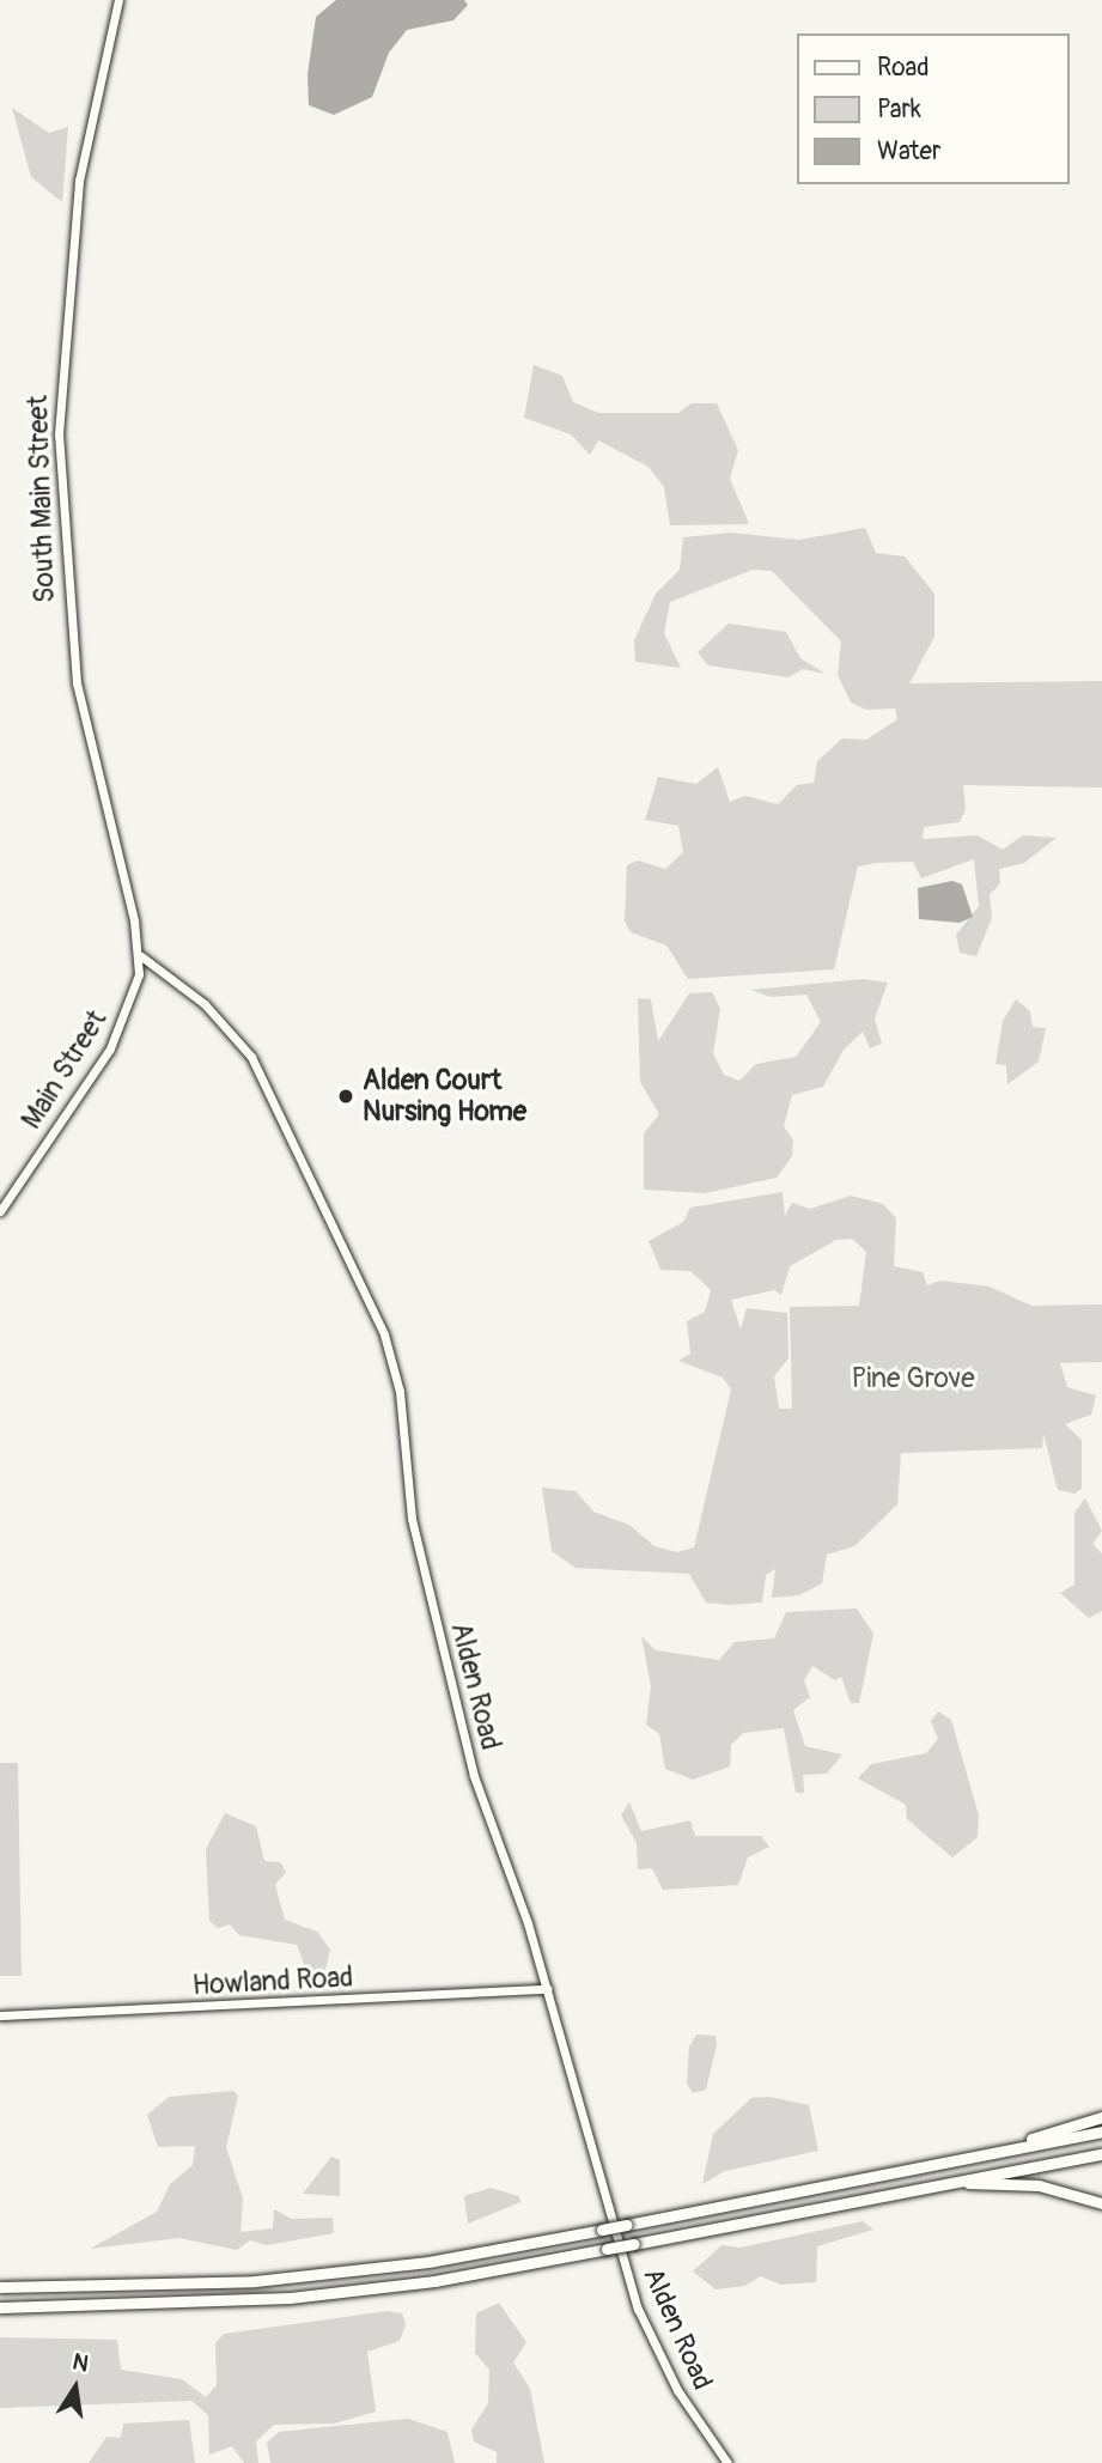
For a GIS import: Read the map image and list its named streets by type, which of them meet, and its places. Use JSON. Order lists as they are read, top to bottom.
{
  "streets": {
    "main road": [
      "South Main Street",
      "Main Street",
      "Alden Road",
      "Howland Road"
    ]
  },
  "crossings": [
    ["South Main Street", "Main Street"],
    ["South Main Street", "Alden Road"],
    ["Alden Road", "Howland Road"]
  ],
  "parks": ["Pine Grove"],
  "places": ["Alden Court Nursing Home"],
  "legend": ["Road", "Park", "Water"],
  "north": "top"
}
